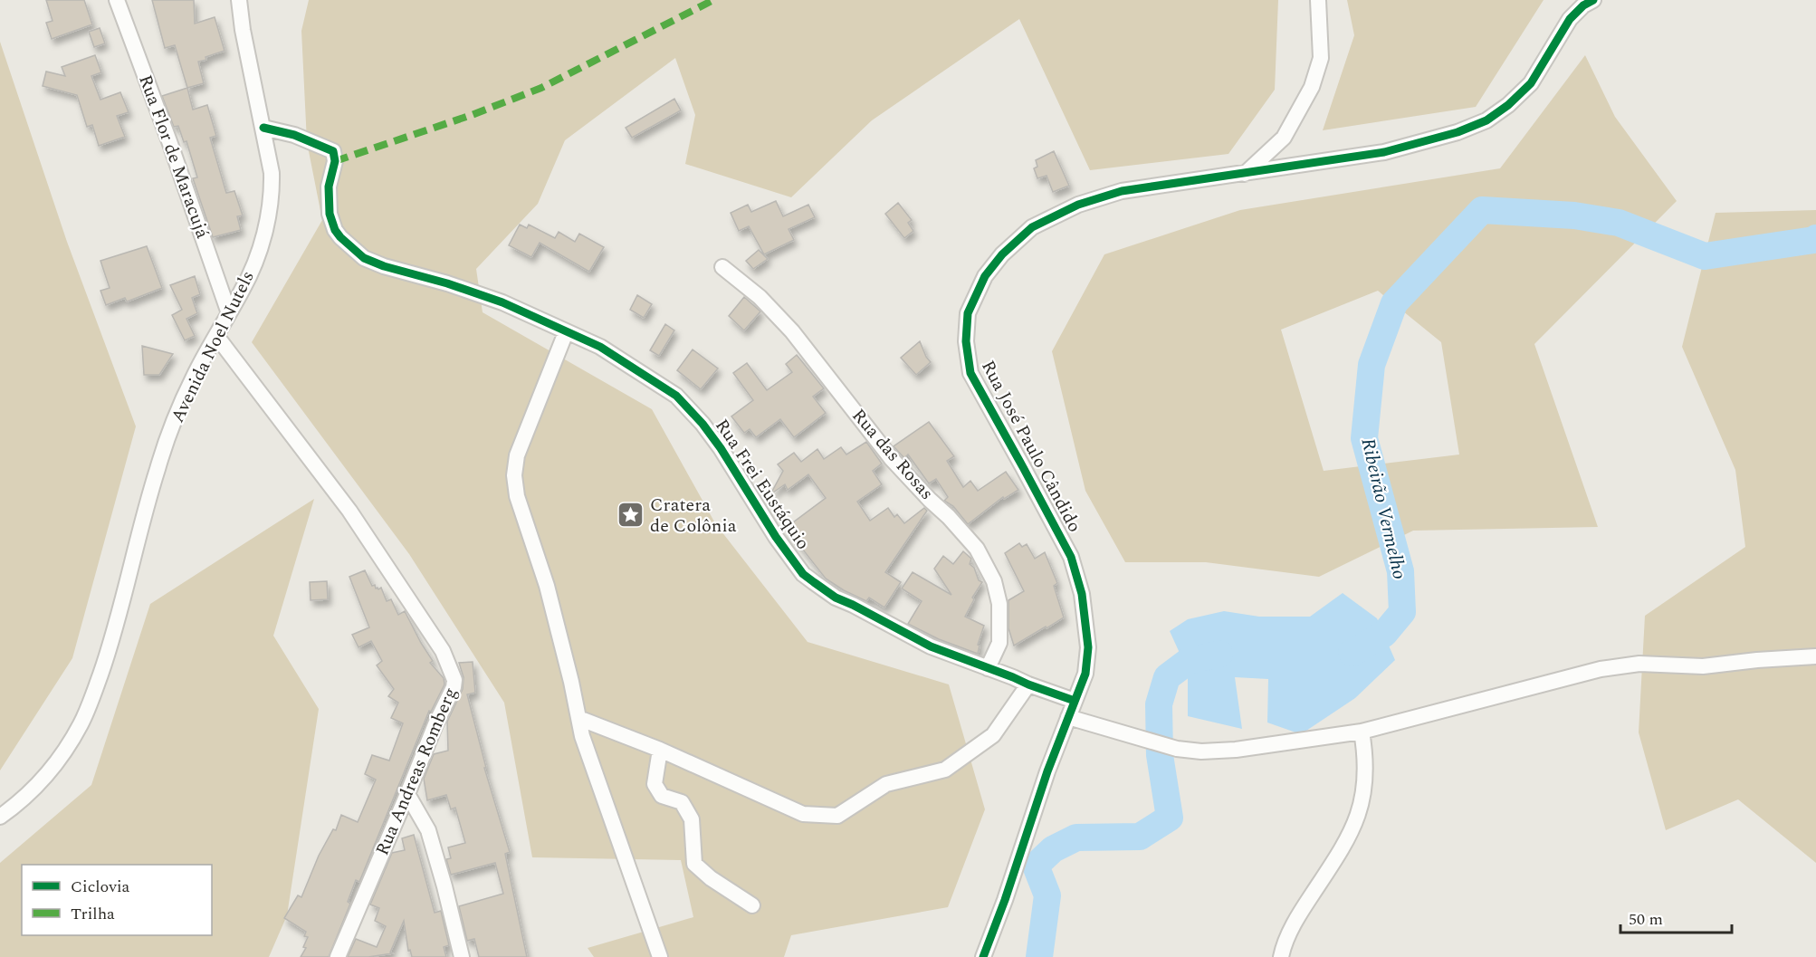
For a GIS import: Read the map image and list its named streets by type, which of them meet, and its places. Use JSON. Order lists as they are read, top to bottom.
{
  "streets": {
    "street": [
      "Rua Flor de Maracujá",
      "Avenida Noel Nutels",
      "Rua José Paulo Cândido",
      "Rua das Rosas",
      "Rua Frei Eustáquio",
      "Rua Andreas Romberg"
    ]
  },
  "crossings": [
    ["Rua Flor de Maracujá", "Avenida Noel Nutels"],
    ["Avenida Noel Nutels", "Rua Frei Eustáquio"],
    ["Avenida Noel Nutels", "Rua Andreas Romberg"],
    ["Rua José Paulo Cândido", "Rua Frei Eustáquio"],
    ["Rua das Rosas", "Rua Frei Eustáquio"]
  ],
  "water": ["Ribeirão Vermelho"],
  "places": {
    "place": ["Cratera de Colônia"]
  },
  "legend": ["Ciclovia", "Trilha"],
  "scale_bar": "50 m"
}
